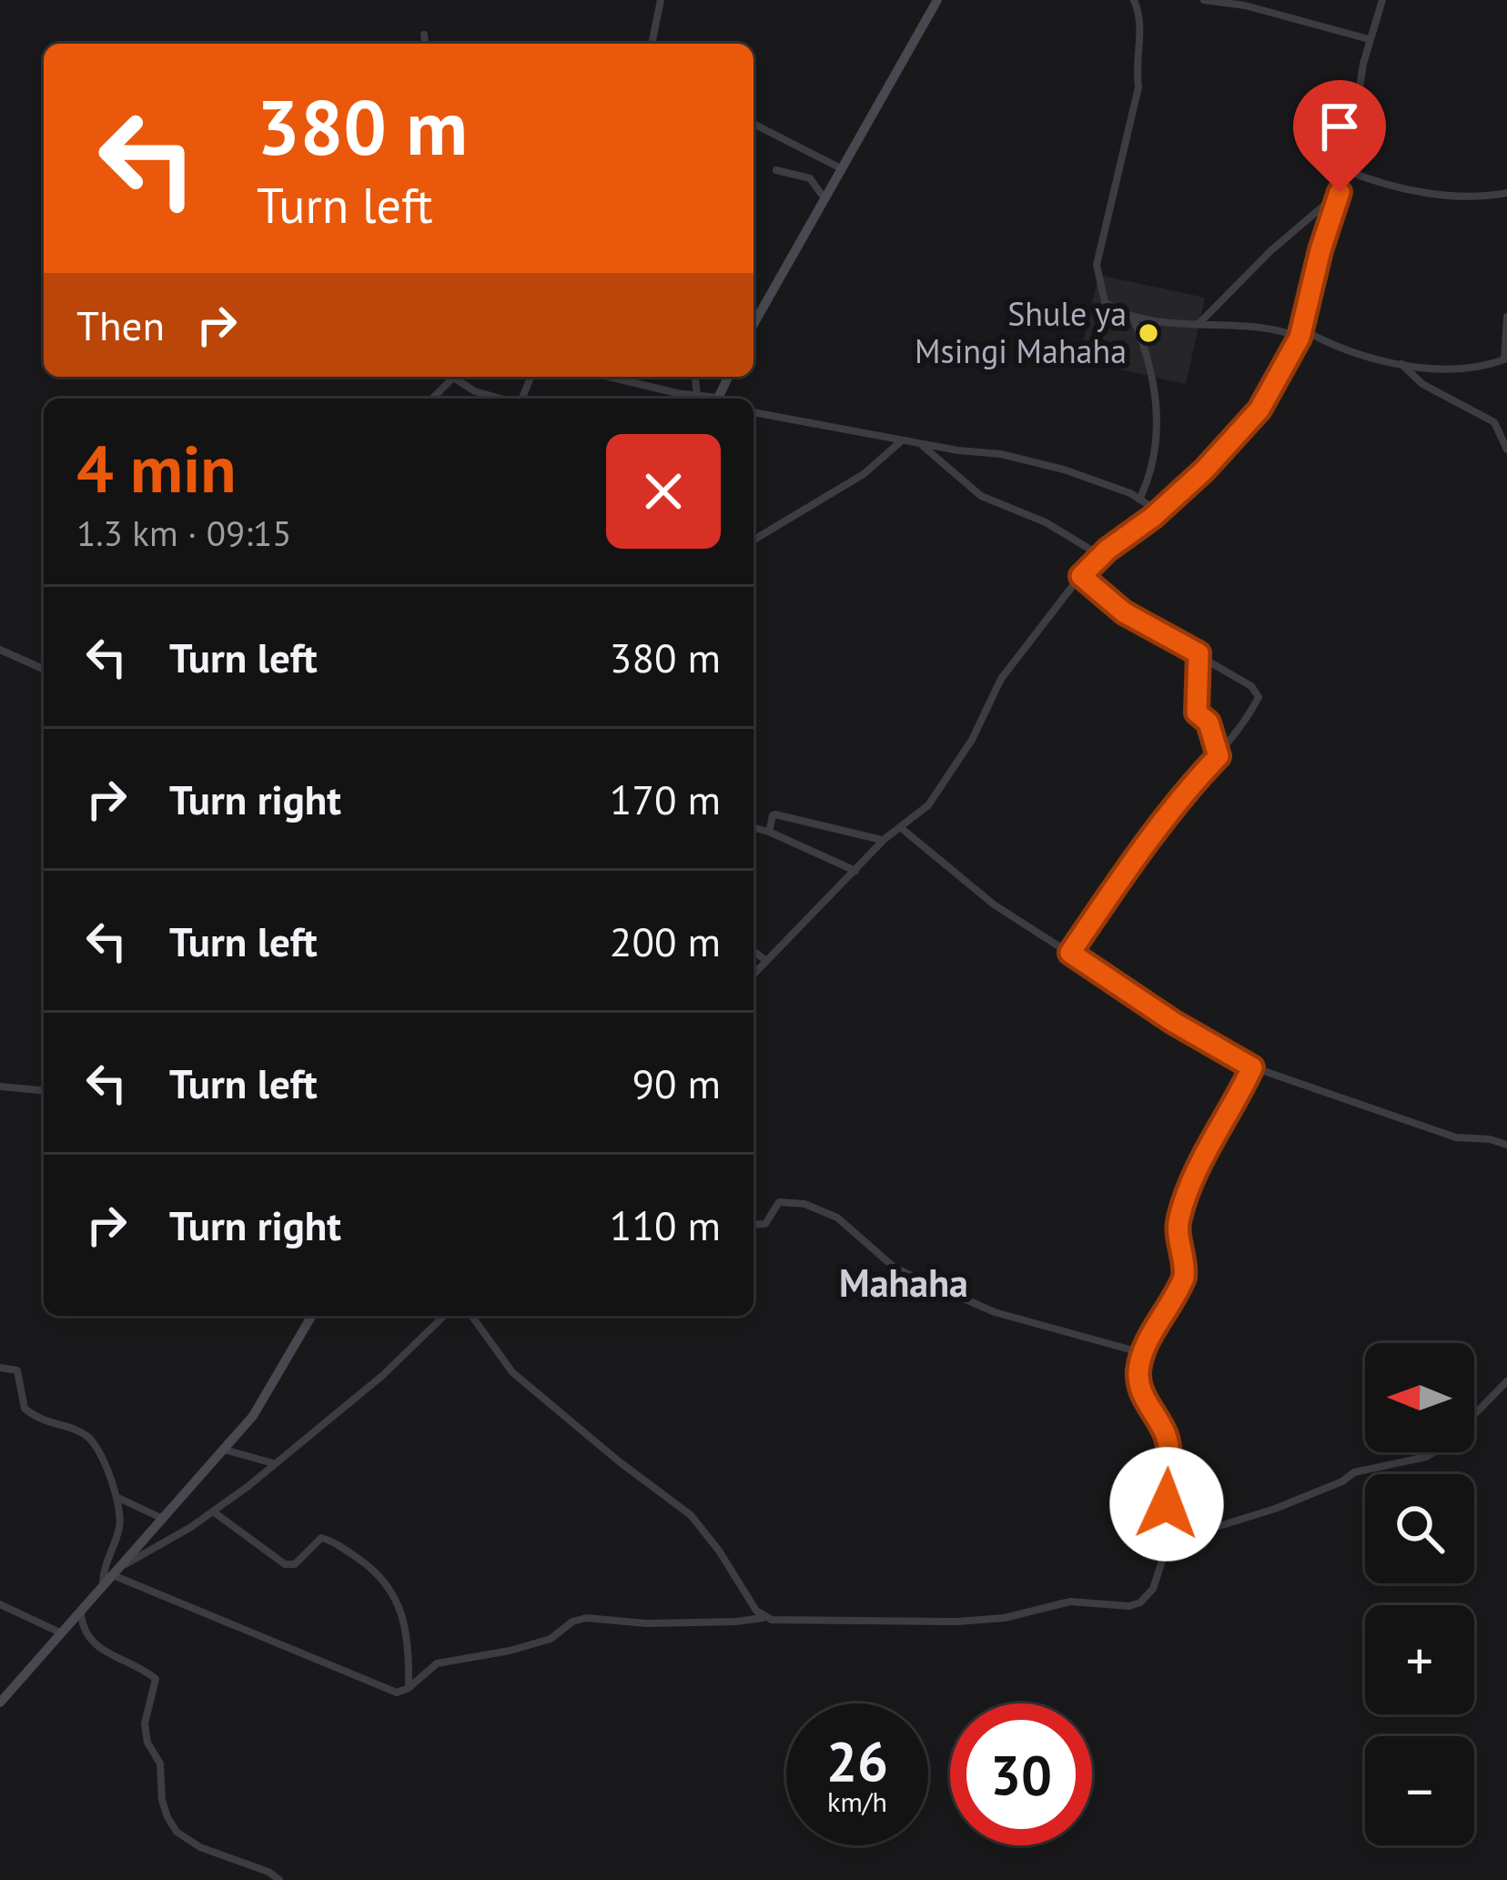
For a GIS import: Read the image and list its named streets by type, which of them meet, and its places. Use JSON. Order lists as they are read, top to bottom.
{
  "districts": ["Mahaha"],
  "places": ["Shule ya Msingi Mahaha"],
  "north": "left",
  "page": {
    "turn": ["380 m", "Turn left"],
    "then": "Then",
    "heading": ["4 min", "1.3 km · 09:15"],
    "list": [
      {
        "name": "Turn left",
        "value": "380 m"
      },
      {
        "name": "Turn right",
        "value": "170 m"
      },
      {
        "name": "Turn left",
        "value": "200 m"
      },
      {
        "name": "Turn left",
        "value": "90 m"
      },
      {
        "name": "Turn right",
        "value": "110 m"
      }
    ],
    "map_buttons": ["+", "−"],
    "speed": "26 km/h",
    "limit": "30"
  }
}
